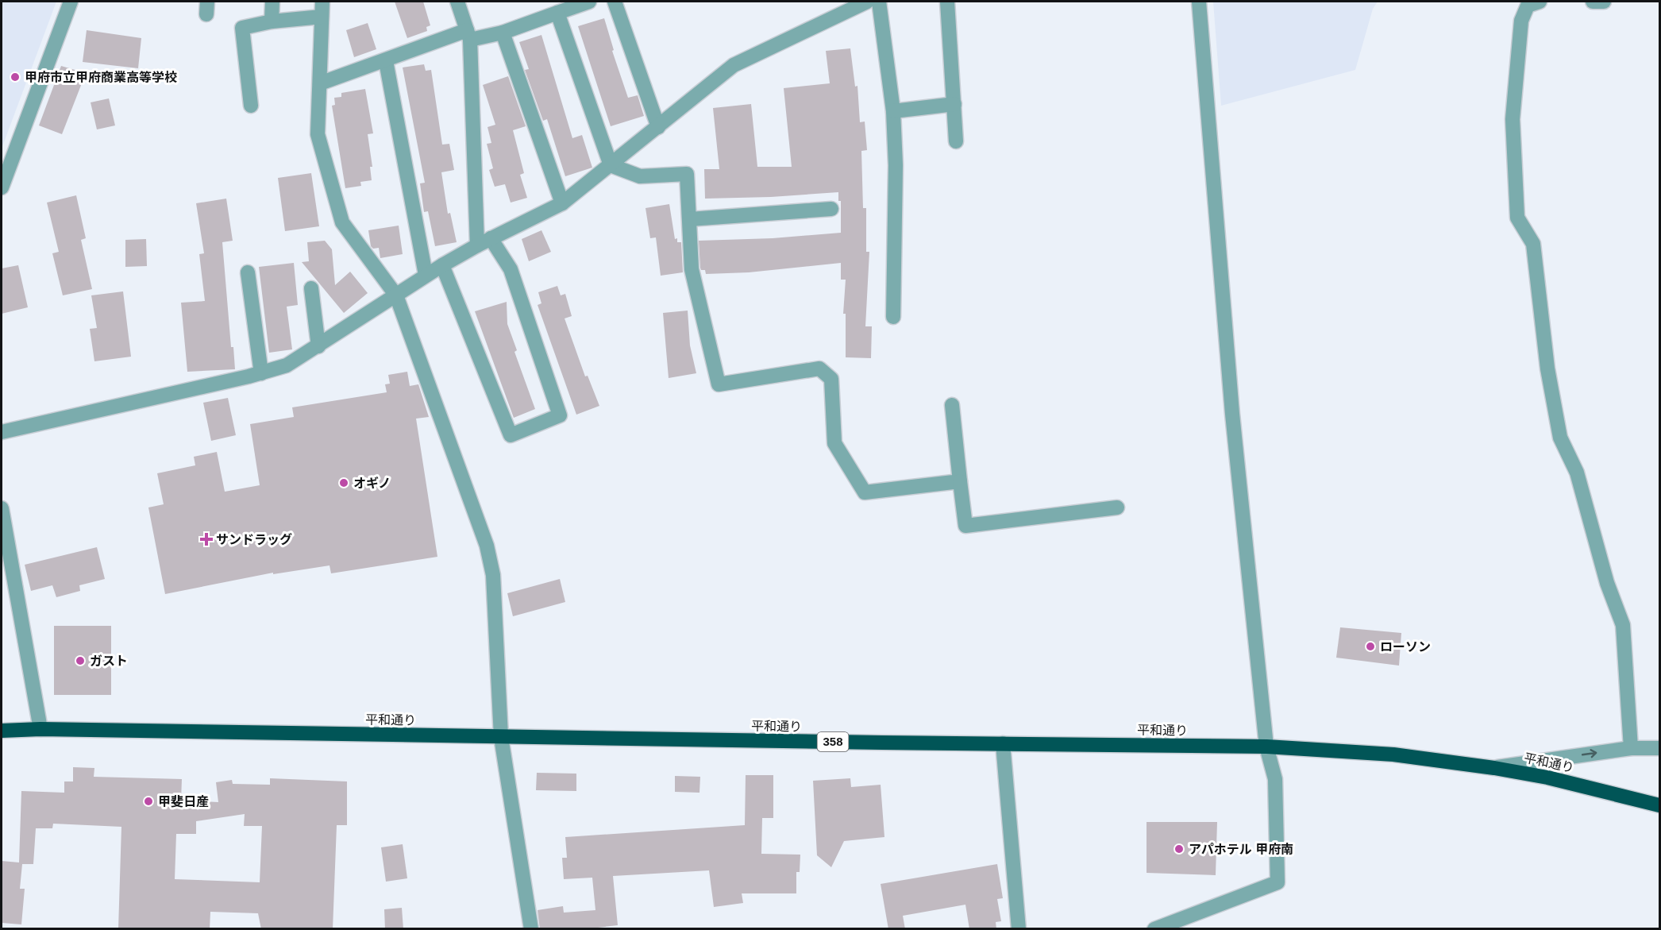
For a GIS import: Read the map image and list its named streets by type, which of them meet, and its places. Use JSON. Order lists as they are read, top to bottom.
{
  "streets": {
    "highway": ["平和通り", "358"]
  },
  "places": {
    "other": [
      "甲府市立甲府商業高等学校",
      "オギノ",
      "ローソン",
      "ガスト",
      "甲斐日産",
      "アパホテル 甲府南"
    ],
    "health": ["サンドラッグ"]
  }
}
